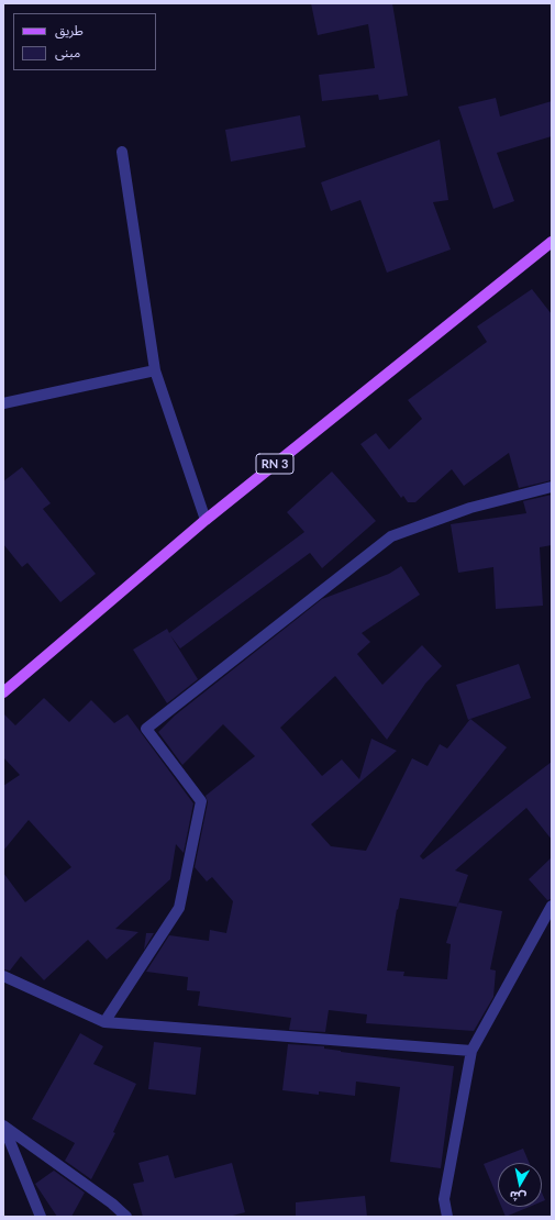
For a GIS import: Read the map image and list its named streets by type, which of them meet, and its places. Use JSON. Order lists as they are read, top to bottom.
{
  "streets": {
    "main road": ["RN 3"]
  },
  "legend": ["طريق", "مبنى"],
  "north": "bottom"
}
